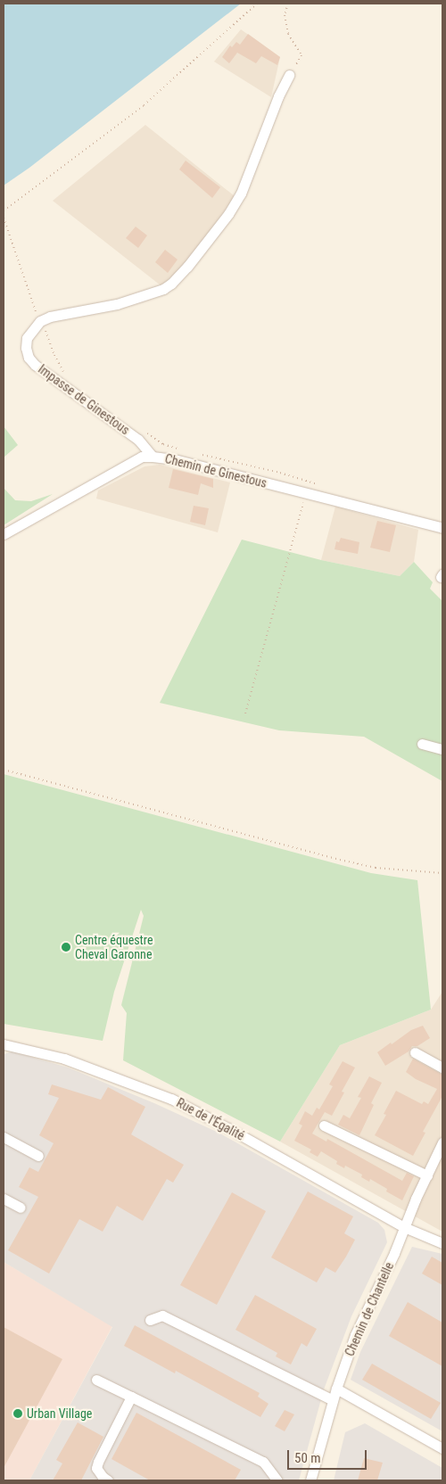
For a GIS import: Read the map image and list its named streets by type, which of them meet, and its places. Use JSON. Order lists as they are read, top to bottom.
{
  "streets": {
    "street": [
      "Impasse de Ginestous",
      "Chemin de Ginestous",
      "Rue de l'Égalité",
      "Chemin de Chantelle"
    ]
  },
  "crossings": [
    ["Impasse de Ginestous", "Chemin de Ginestous"],
    ["Rue de l'Égalité", "Chemin de Chantelle"]
  ],
  "places": ["Centre équestre Cheval Garonne", "Urban Village"],
  "scale_bar": "50 m"
}
